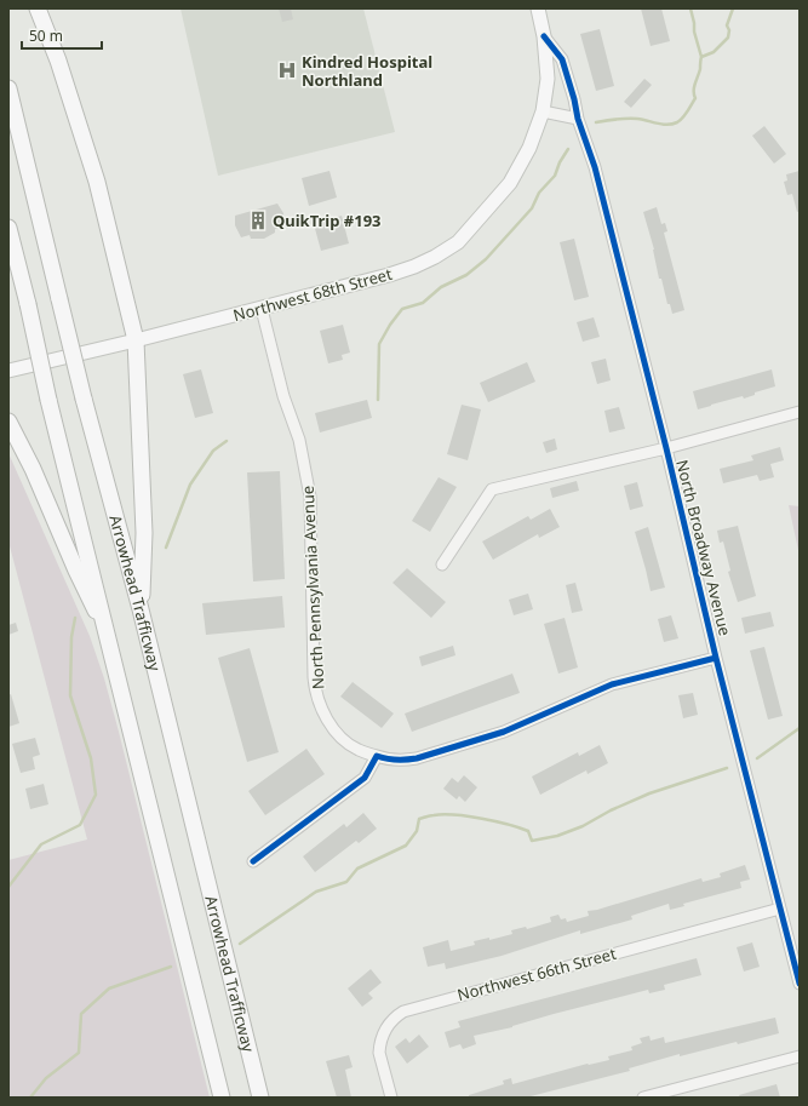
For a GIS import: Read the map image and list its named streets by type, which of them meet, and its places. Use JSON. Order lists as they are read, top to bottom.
{
  "streets": {
    "highway": ["Arrowhead Trafficway"],
    "main road": ["Northwest 68th Street"],
    "street": ["North Broadway Avenue", "North Pennsylvania Avenue", "Northwest 66th Street"]
  },
  "crossings": [
    ["Northwest 68th Street", "North Pennsylvania Avenue"],
    ["North Broadway Avenue", "North Pennsylvania Avenue"],
    ["North Broadway Avenue", "Northwest 66th Street"]
  ],
  "places": {
    "hospital": ["Kindred Hospital Northland"],
    "building": ["QuikTrip #193"]
  },
  "scale_bar": "50 m"
}
